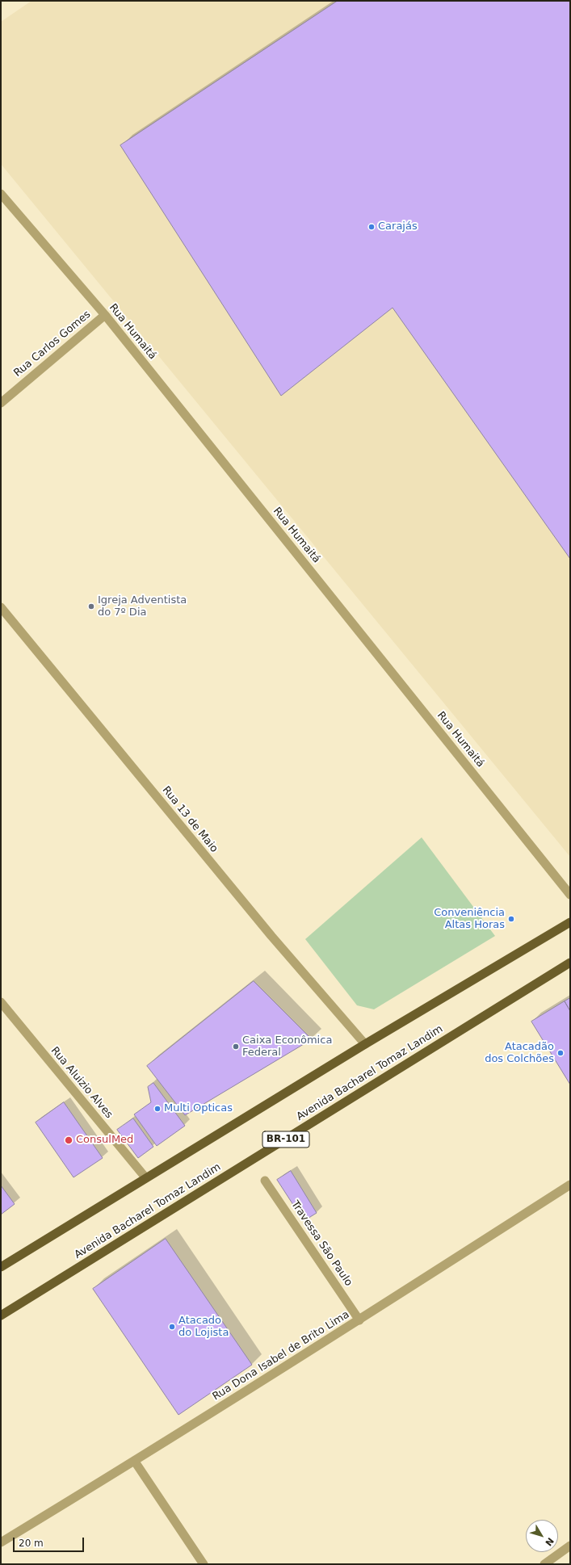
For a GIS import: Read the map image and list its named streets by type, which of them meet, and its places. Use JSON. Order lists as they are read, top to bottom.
{
  "streets": {
    "highway": ["Avenida Bacharel Tomaz Landim", "BR-101"],
    "street": [
      "Rua Humaitá",
      "Rua Carlos Gomes",
      "Rua 13 de Maio",
      "Rua Aluizio Alves",
      "Travessa São Paulo",
      "Rua Dona Isabel de Brito Lima"
    ]
  },
  "crossings": [
    ["Rua Humaitá", "Rua Carlos Gomes"],
    ["Travessa São Paulo", "Rua Dona Isabel de Brito Lima"]
  ],
  "places": [
    "Carajás",
    "Igreja Adventista do 7º Dia",
    "Conveniência Altas Horas",
    "Caixa Econômica Federal",
    "Atacadão dos Colchões",
    "Multi Opticas",
    "ConsulMed",
    "Atacado do Lojista"
  ],
  "scale_bar": "20 m",
  "north": "bottom right"
}
